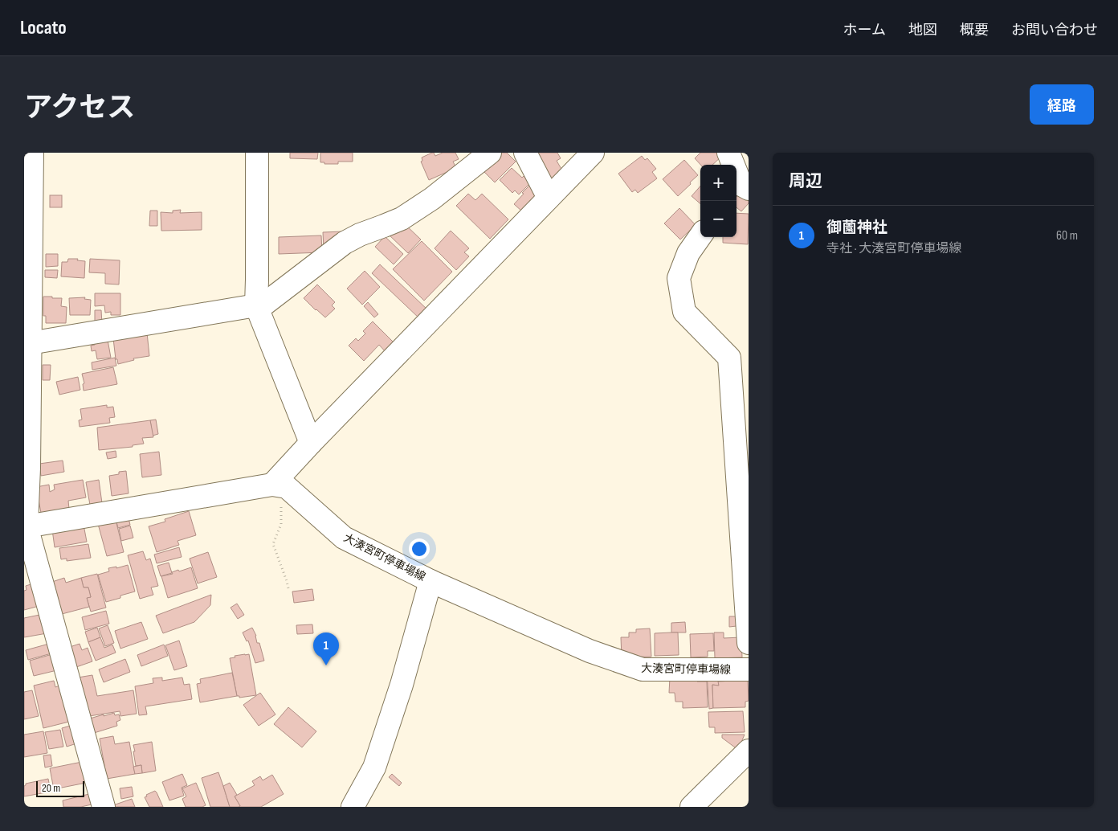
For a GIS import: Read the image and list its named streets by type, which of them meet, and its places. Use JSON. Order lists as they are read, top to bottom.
{
  "streets": {
    "street": ["大湊宮町停車場線"]
  },
  "scale_bar": "20 m",
  "page": {
    "header": "Locato",
    "nav": [
      "ホーム",
      "地図",
      "概要",
      "お問い合わせ"
    ],
    "title": "アクセス",
    "buttons": "経路",
    "heading": "周辺",
    "map_buttons": ["+", "−"],
    "list": [
      {
        "mark": "1",
        "name": "御薗神社",
        "note": "寺社 · 大湊宮町停車場線",
        "value": "60 m"
      }
    ],
    "pins": "1",
    "scale": "20 m"
  }
}
